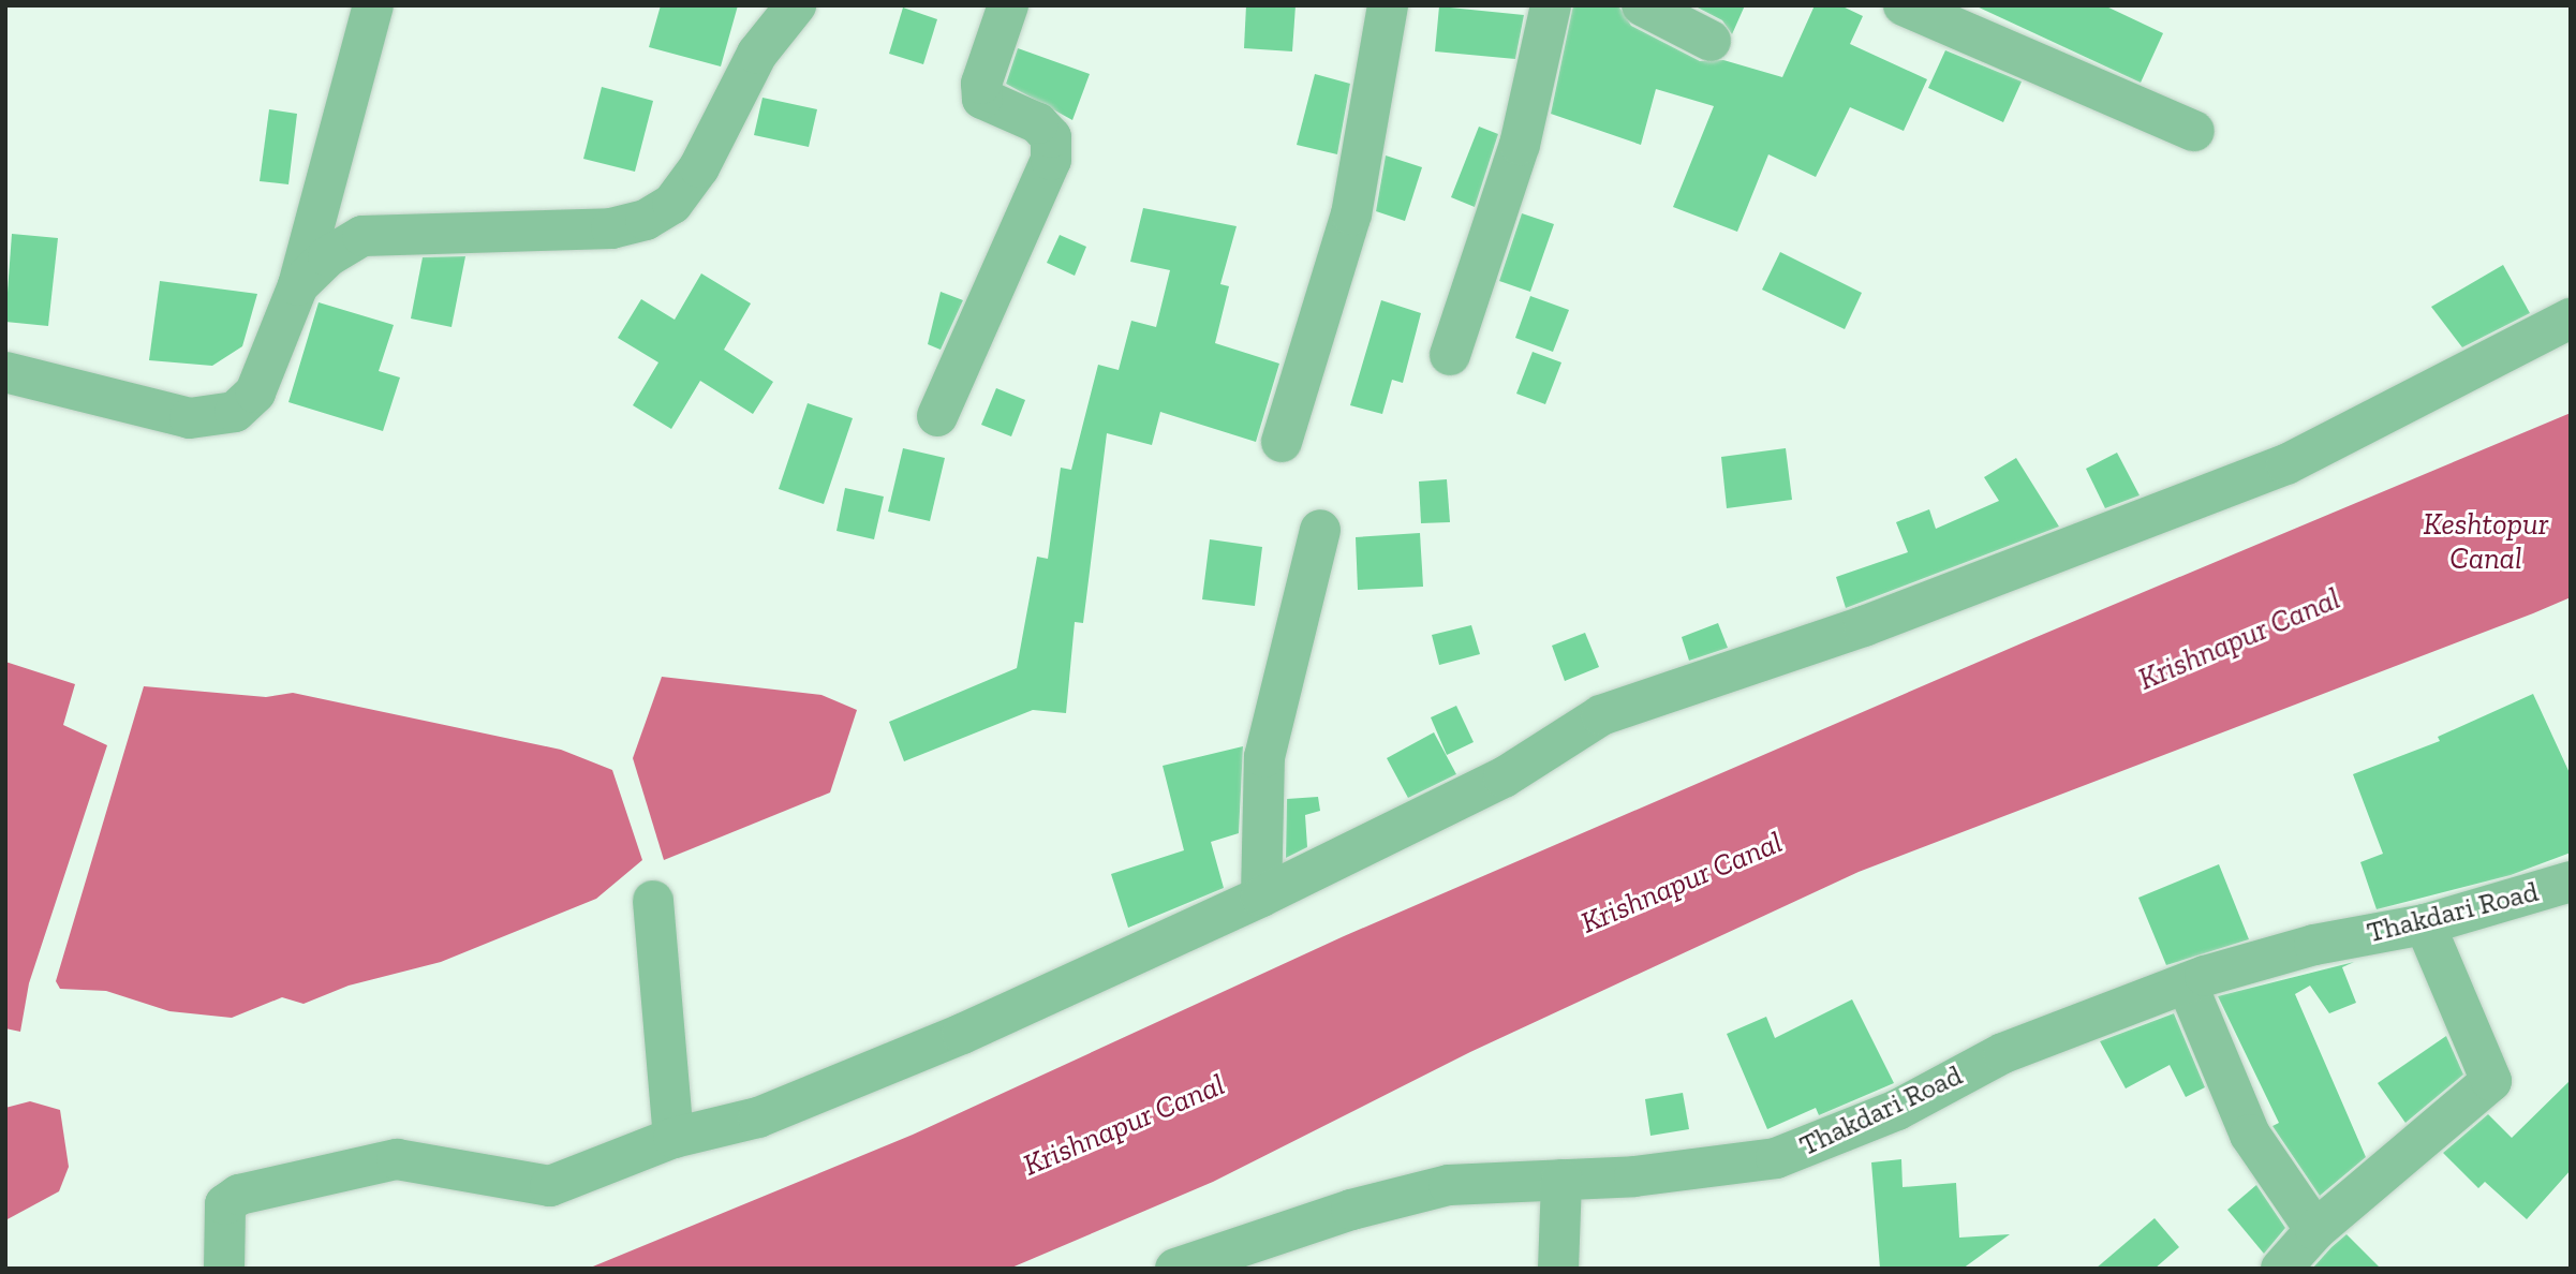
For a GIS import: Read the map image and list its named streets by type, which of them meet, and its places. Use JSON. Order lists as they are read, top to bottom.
{
  "streets": {
    "street": ["Thakdari Road"]
  },
  "water": ["Keshtopur Canal", "Krishnapur Canal"]
}
